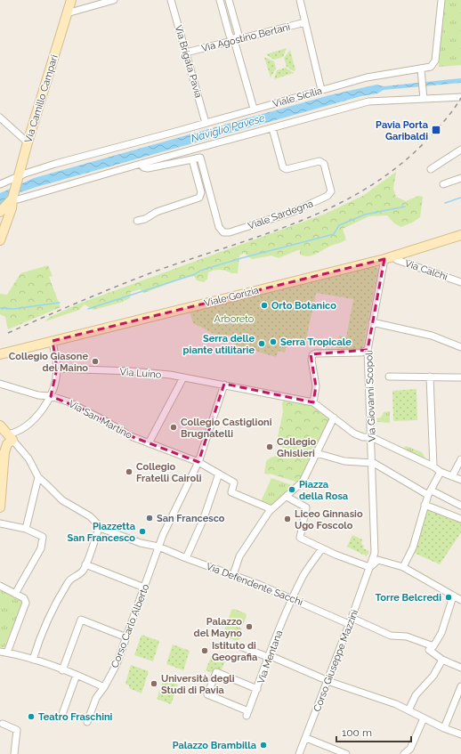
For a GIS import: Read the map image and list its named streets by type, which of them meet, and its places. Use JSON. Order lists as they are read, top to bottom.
{
  "streets": {
    "street": [
      "Via Agostino Bertani",
      "Via Brigata Pavia",
      "Viale Sicilia",
      "Via Camillo Campari",
      "Viale Sardegna",
      "Via Calchi",
      "Viale Gorizia",
      "Via Luino",
      "Via Giovanni Scopoli",
      "Via San Martino",
      "Via Defendente Sacchi",
      "Corso Carlo Alberto",
      "Via Mentana",
      "Corso Giuseppe Mazzini"
    ]
  },
  "crossings": [
    ["Via Agostino Bertani", "Via Brigata Pavia"],
    ["Via Brigata Pavia", "Viale Sicilia"],
    ["Viale Sicilia", "Via Camillo Campari"],
    ["Via Calchi", "Viale Gorizia"],
    ["Via Calchi", "Via Giovanni Scopoli"],
    ["Viale Gorizia", "Via Giovanni Scopoli"],
    ["Via Luino", "Corso Carlo Alberto"],
    ["Via Giovanni Scopoli", "Corso Giuseppe Mazzini"],
    ["Via San Martino", "Corso Carlo Alberto"],
    ["Via Defendente Sacchi", "Corso Carlo Alberto"],
    ["Via Defendente Sacchi", "Via Mentana"],
    ["Via Defendente Sacchi", "Corso Giuseppe Mazzini"]
  ],
  "water": ["Naviglio Pavese"],
  "parks": ["Arboreto"],
  "places": {
    "transit": ["Pavia Porta Garibaldi"],
    "other": [
      "Orto Botanico",
      "Serra Tropicale",
      "Serra delle piante utilitarie",
      "Collegio Giasone del Maino",
      "Collegio Castiglioni Brugnatelli",
      "Collegio Ghislieri",
      "Collegio Fratelli Cairoli",
      "Piazza della Rosa",
      "San Francesco",
      "Liceo Ginnasio Ugo Foscolo",
      "Piazzetta San Francesco",
      "Torre Belcredi",
      "Palazzo del Mayno",
      "Istituto di Geografia",
      "Università degli Studi di Pavia",
      "Teatro Fraschini",
      "Palazzo Brambilla"
    ]
  },
  "scale_bar": "100 m"
}
